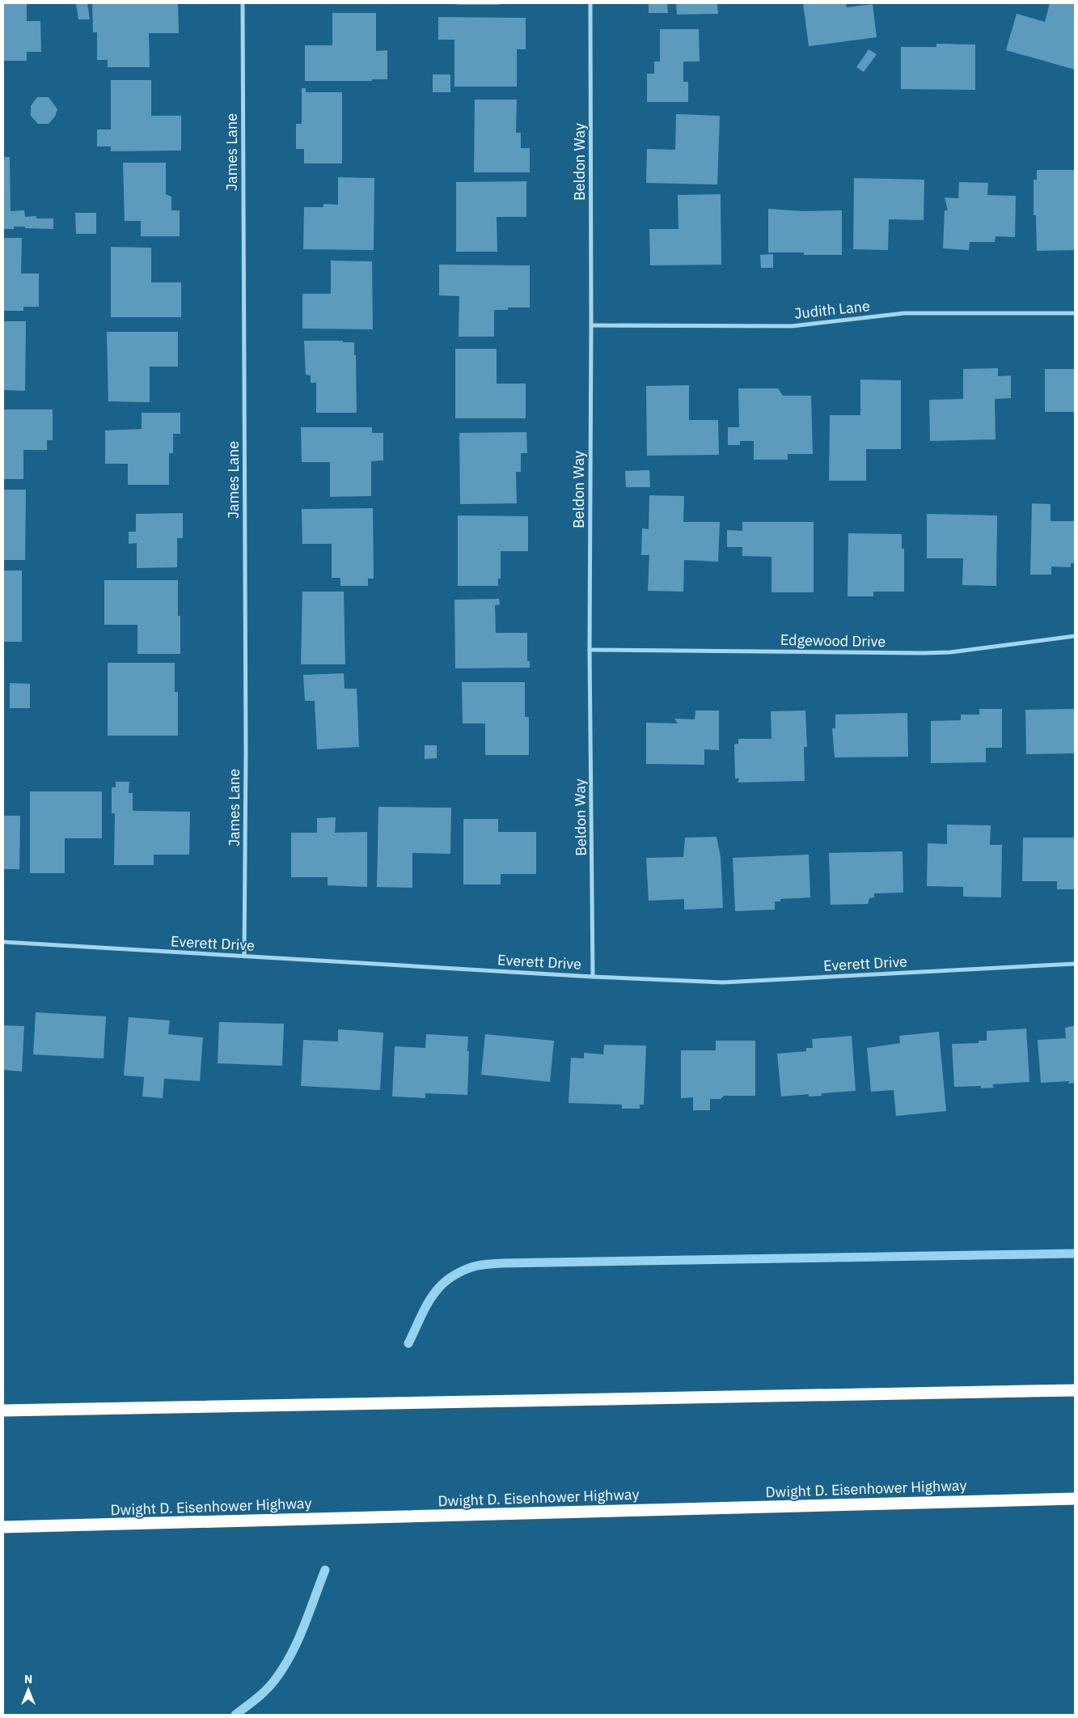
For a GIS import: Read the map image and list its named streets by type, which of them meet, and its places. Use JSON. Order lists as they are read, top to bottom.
{
  "streets": {
    "highway": ["Dwight D. Eisenhower Highway"],
    "street": [
      "James Lane",
      "Beldon Way",
      "Judith Lane",
      "Edgewood Drive",
      "Everett Drive"
    ]
  },
  "crossings": [
    ["James Lane", "Everett Drive"],
    ["Beldon Way", "Judith Lane"],
    ["Beldon Way", "Edgewood Drive"],
    ["Beldon Way", "Everett Drive"]
  ],
  "north": "top"
}
